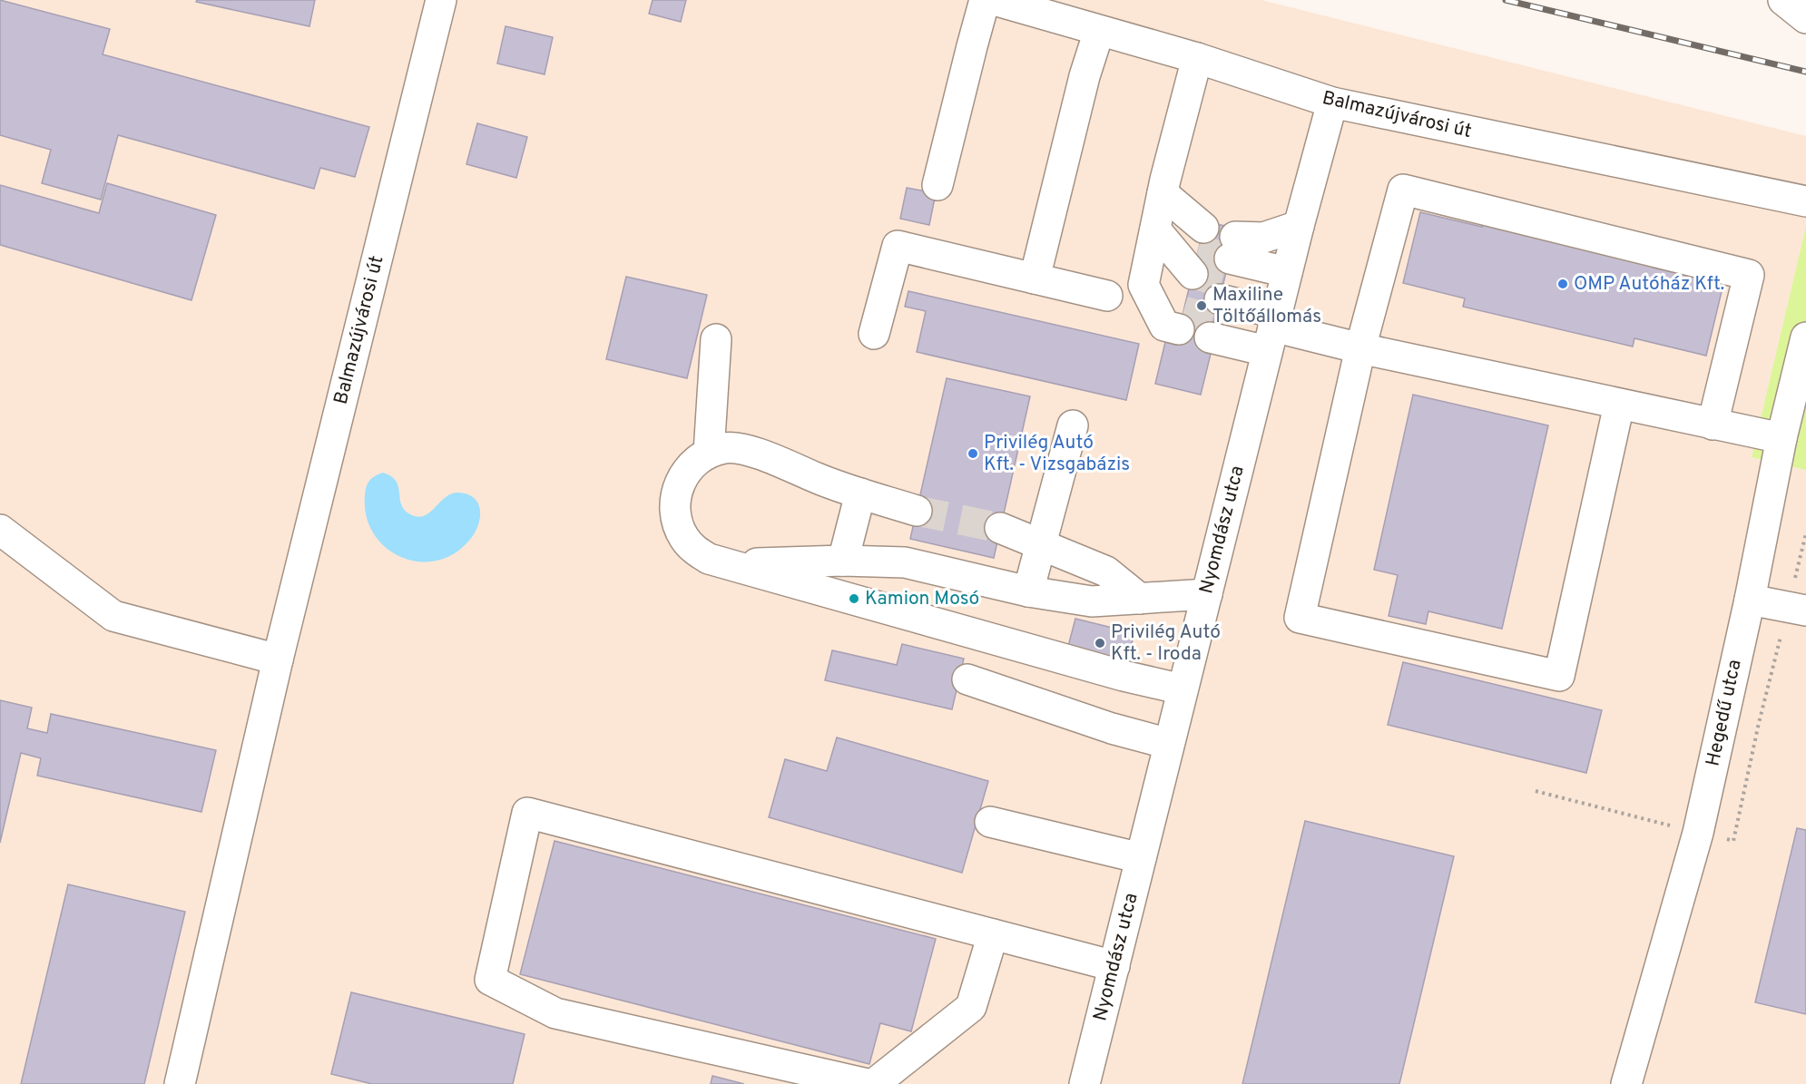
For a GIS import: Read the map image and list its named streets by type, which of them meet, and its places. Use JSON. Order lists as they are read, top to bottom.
{
  "streets": {
    "street": ["Balmazújvárosi út", "Nyomdász utca", "Hegedű utca"]
  },
  "crossings": [
    ["Balmazújvárosi út", "Nyomdász utca"]
  ],
  "places": [
    "OMP Autóház Kft.",
    "Maxiline Töltőállomás",
    "Privilég Autó Kft. - Vizsgabázis",
    "Kamion Mosó",
    "Privilég Autó Kft. - Iroda"
  ]
}
